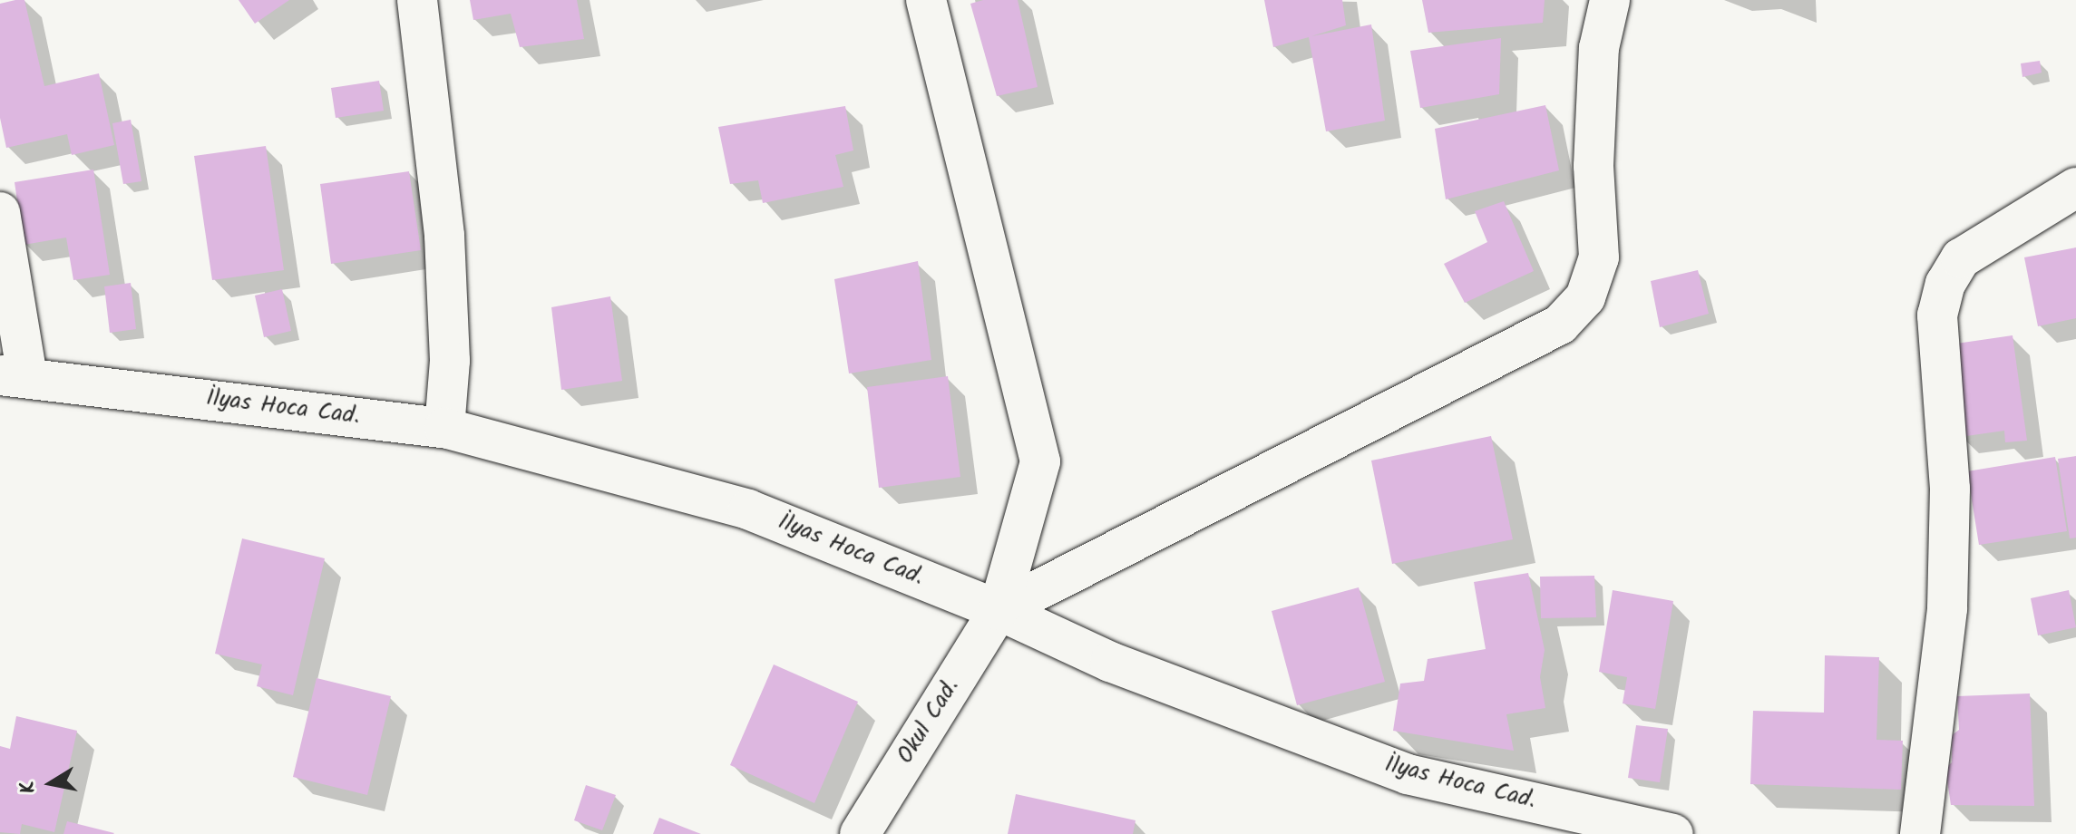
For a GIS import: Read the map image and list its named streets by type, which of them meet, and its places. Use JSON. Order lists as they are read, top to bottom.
{
  "streets": {
    "street": ["İlyas Hoca Cad.", "Okul Cad."]
  },
  "crossings": [
    ["İlyas Hoca Cad.", "Okul Cad."]
  ],
  "north": "left"
}
